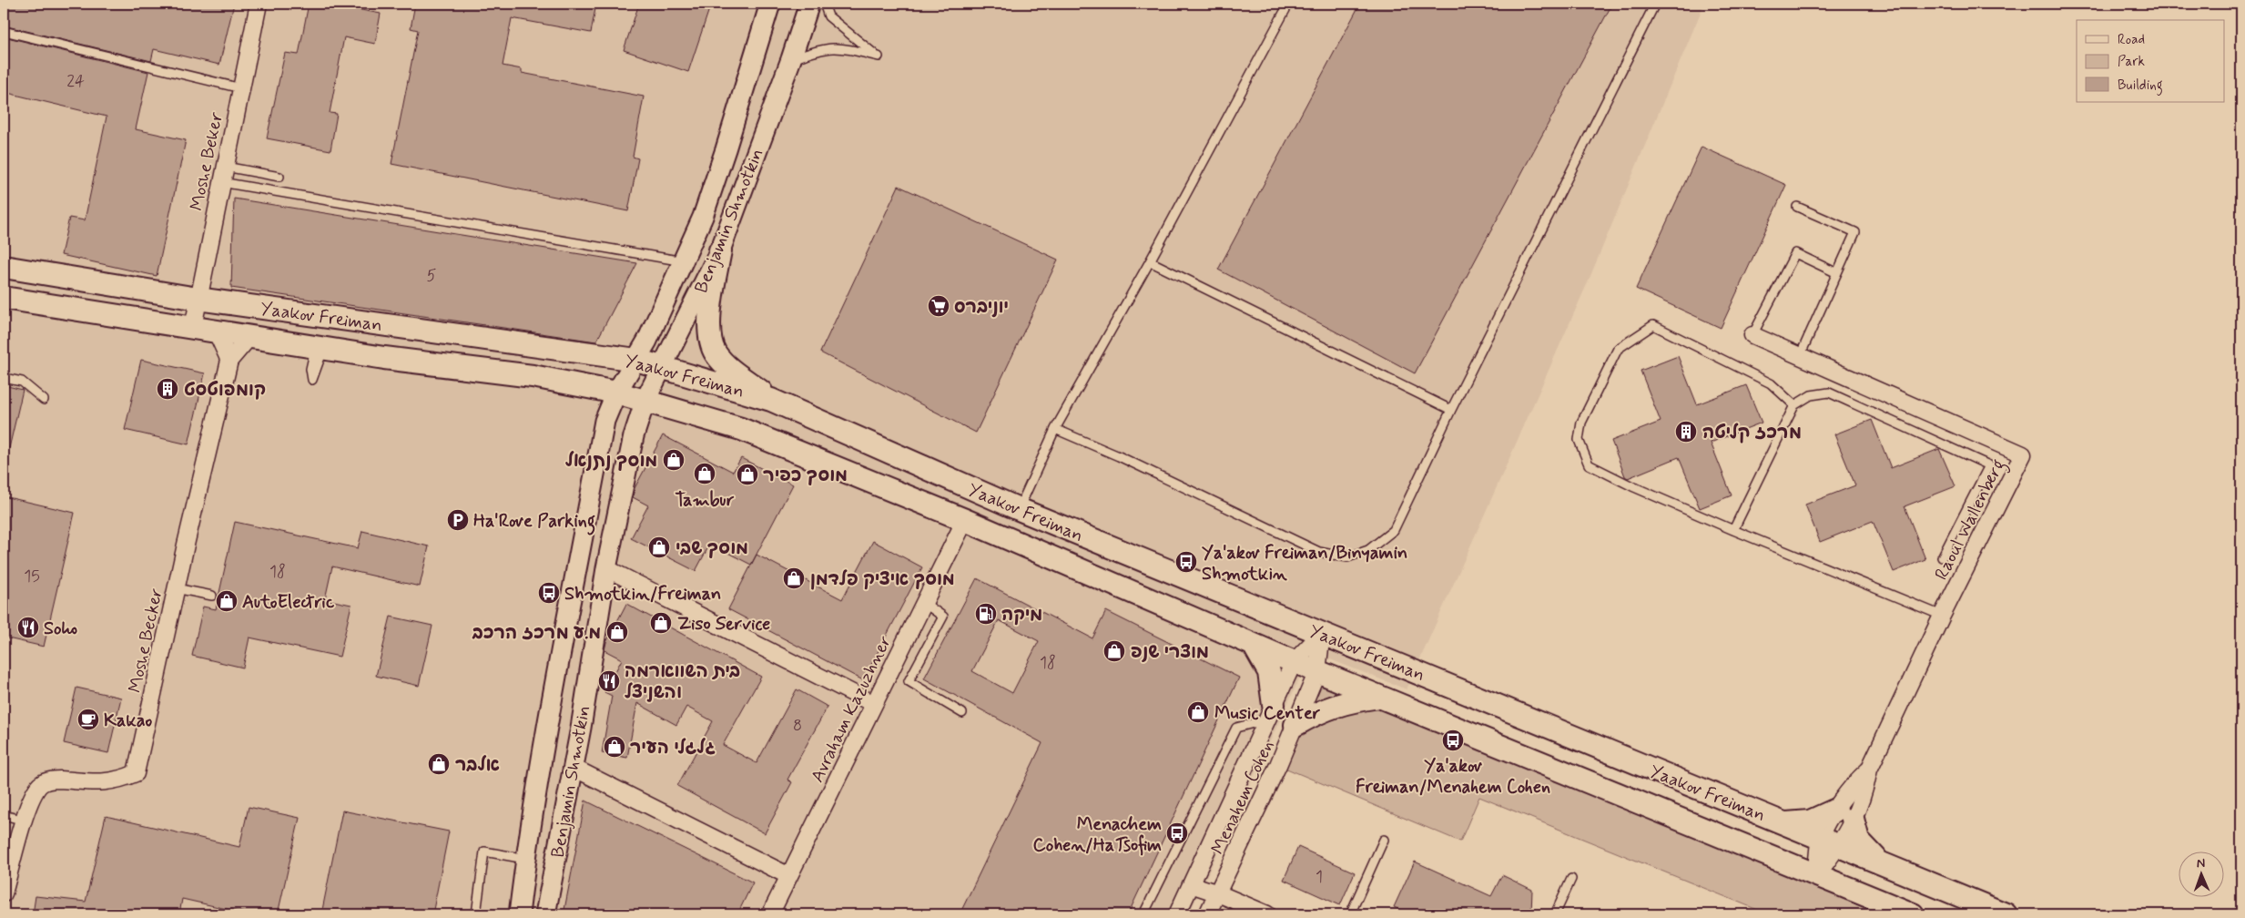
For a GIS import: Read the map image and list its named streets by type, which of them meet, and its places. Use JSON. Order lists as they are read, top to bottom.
{
  "streets": {
    "main road": ["Yaakov Freiman"],
    "street": [
      "Moshe Beker",
      "Benjamin Shmotkin",
      "Raoul Wallenberg",
      "Moshe Becker",
      "Avraham Kazuzhner",
      "Menahem Cohen"
    ]
  },
  "crossings": [
    ["Moshe Beker", "Yaakov Freiman"],
    ["Benjamin Shmotkin", "Yaakov Freiman"],
    ["Yaakov Freiman", "Raoul Wallenberg"],
    ["Yaakov Freiman", "Moshe Becker"],
    ["Yaakov Freiman", "Avraham Kazuzhner"],
    ["Yaakov Freiman", "Menahem Cohen"]
  ],
  "places": {
    "supermarket": ["יוניברס"],
    "building": ["קומפוטסט", "מרכז קליטה"],
    "shop": [
      "מוסך נתנאל",
      "Tambur",
      "מוסך כפיר",
      "מוסך שבי",
      "מוסך איציק פלדמן",
      "AutoElectric",
      "Ziso Service",
      "מ.ע מרכז הרכב",
      "מוצרי שנפ",
      "Music Center",
      "גלגלי העיר",
      "אלבר"
    ],
    "parking": ["Ha'Rove Parking"],
    "bus stop": [
      "Ya'akov Freiman/Binyamin Shmotkin",
      "Shmotkin/Freiman",
      "Ya'akov Freiman/Menahem Cohen",
      "Menachem Cohen/HaTsofim"
    ],
    "fuel station": ["מיקה"],
    "restaurant": ["Soho", "בית השווארמה והשניצל"],
    "cafe": ["Kakao"]
  },
  "house_numbers": [
    "24",
    "5",
    "18",
    "15",
    "18",
    "8",
    "1"
  ],
  "legend": ["Road", "Park", "Building"],
  "north": "top"
}
